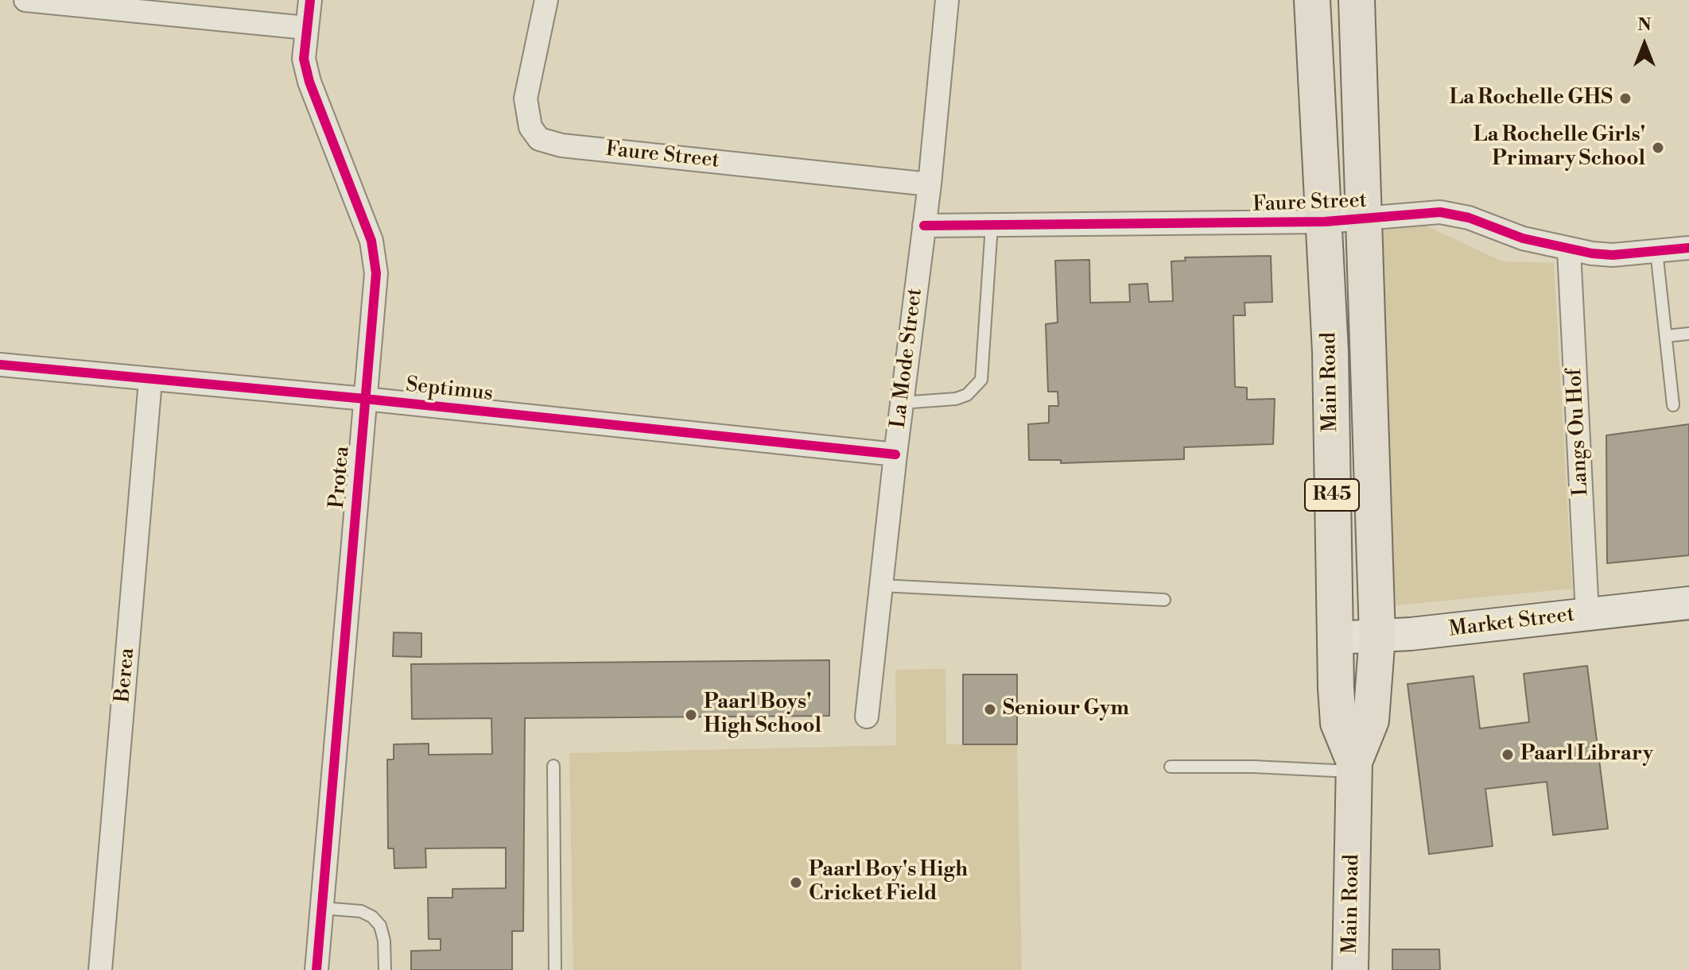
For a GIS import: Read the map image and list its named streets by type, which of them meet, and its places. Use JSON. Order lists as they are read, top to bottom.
{
  "streets": {
    "main road": ["Main Road", "R45", "Market Street"],
    "street": [
      "Faure Street",
      "La Mode Street",
      "Septimus",
      "Langs Ou Hof",
      "Protea",
      "Berea"
    ]
  },
  "crossings": [
    ["Faure Street", "La Mode Street"],
    ["Faure Street", "Main Road"],
    ["Faure Street", "Langs Ou Hof"],
    ["La Mode Street", "Septimus"],
    ["Main Road", "Market Street"],
    ["Septimus", "Protea"],
    ["Septimus", "Berea"],
    ["Langs Ou Hof", "Market Street"]
  ],
  "places": [
    "La Rochelle GHS",
    "La Rochelle Girls' Primary School",
    "Seniour Gym",
    "Paarl Boys' High School",
    "Paarl Library",
    "Paarl Boy's High Cricket Field"
  ],
  "north": "top"
}
